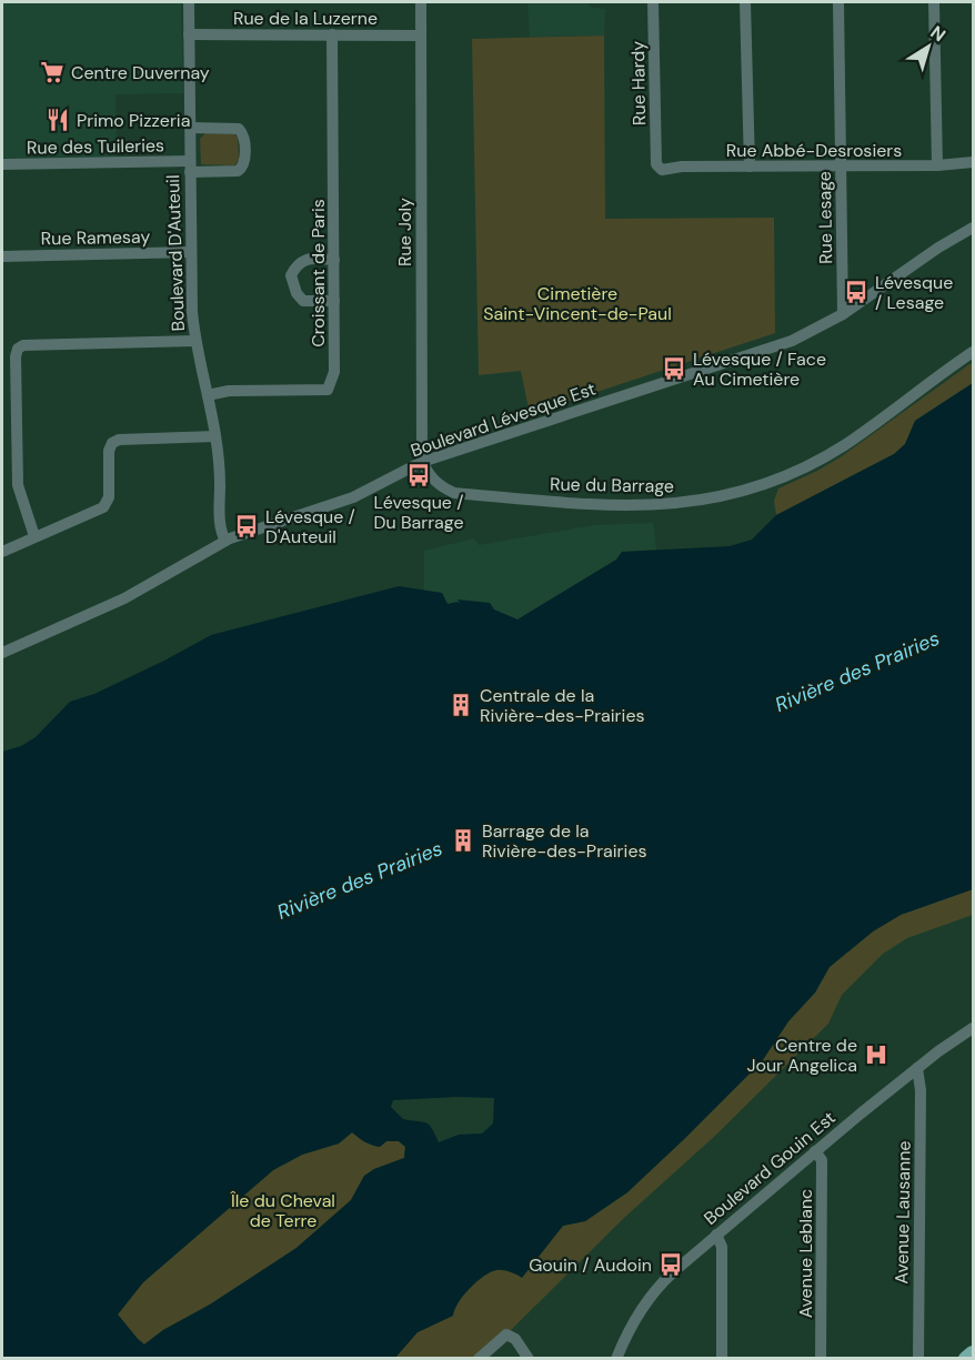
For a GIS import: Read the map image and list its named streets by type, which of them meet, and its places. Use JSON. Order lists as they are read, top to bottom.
{
  "streets": {
    "street": [
      "Rue de la Luzerne",
      "Rue Hardy",
      "Rue des Tuileries",
      "Rue Abbé-Desrosiers",
      "Rue Lesage",
      "Rue Joly",
      "Rue Ramesay",
      "Boulevard D'Auteuil",
      "Croissant de Paris",
      "Boulevard Lévesque Est",
      "Rue du Barrage",
      "Boulevard Gouin Est",
      "Avenue Lausanne",
      "Avenue Leblanc"
    ]
  },
  "crossings": [
    ["Rue de la Luzerne", "Rue Joly"],
    ["Rue de la Luzerne", "Boulevard D'Auteuil"],
    ["Rue de la Luzerne", "Croissant de Paris"],
    ["Rue Hardy", "Rue Abbé-Desrosiers"],
    ["Rue des Tuileries", "Boulevard D'Auteuil"],
    ["Rue Abbé-Desrosiers", "Rue Lesage"],
    ["Rue Lesage", "Boulevard Lévesque Est"],
    ["Rue Joly", "Boulevard Lévesque Est"],
    ["Rue Joly", "Rue du Barrage"],
    ["Rue Ramesay", "Boulevard D'Auteuil"],
    ["Boulevard D'Auteuil", "Croissant de Paris"],
    ["Boulevard D'Auteuil", "Boulevard Lévesque Est"],
    ["Boulevard Lévesque Est", "Rue du Barrage"],
    ["Boulevard Gouin Est", "Avenue Lausanne"],
    ["Boulevard Gouin Est", "Avenue Leblanc"]
  ],
  "water": ["Rivière des Prairies"],
  "parks": ["Cimetière Saint-Vincent-de-Paul", "Île du Cheval de Terre"],
  "places": {
    "supermarket": ["Centre Duvernay"],
    "restaurant": ["Primo Pizzeria"],
    "bus stop": [
      "Lévesque / Lesage",
      "Lévesque / Face Au Cimetière",
      "Lévesque / Du Barrage",
      "Lévesque / D'Auteuil",
      "Gouin / Audoin"
    ],
    "building": ["Centrale de la Rivière-des-Prairies", "Barrage de la Rivière-des-Prairies"],
    "hospital": ["Centre de Jour Angelica"]
  },
  "north": "top right"
}
